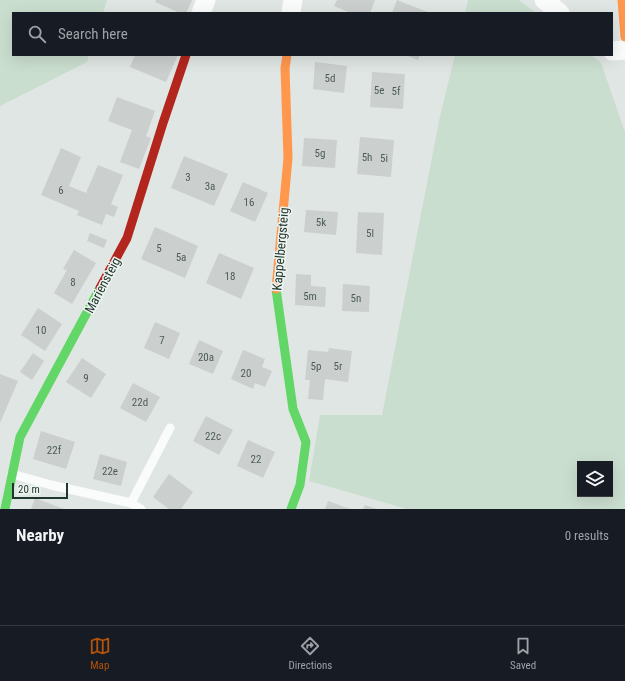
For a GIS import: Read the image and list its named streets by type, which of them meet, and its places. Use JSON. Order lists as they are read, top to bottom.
{
  "streets": {
    "street": ["Kappelbergsteig", "Mariensteig"]
  },
  "house_numbers": [
    "5d",
    "5e",
    "5f",
    "5g",
    "5h",
    "5i",
    "3",
    "3a",
    "6",
    "16",
    "5k",
    "5l",
    "5",
    "5a",
    "18",
    "8",
    "5m",
    "5n",
    "10",
    "7",
    "20a",
    "5p",
    "5r",
    "20",
    "9",
    "22d",
    "22c",
    "22f",
    "22",
    "22e"
  ],
  "scale_bar": "20 m",
  "page": {
    "search": "Search here",
    "scale": "20 m",
    "heading": ["Nearby", "0 results"],
    "nav": ["Map", "Directions", "Saved"]
  }
}
